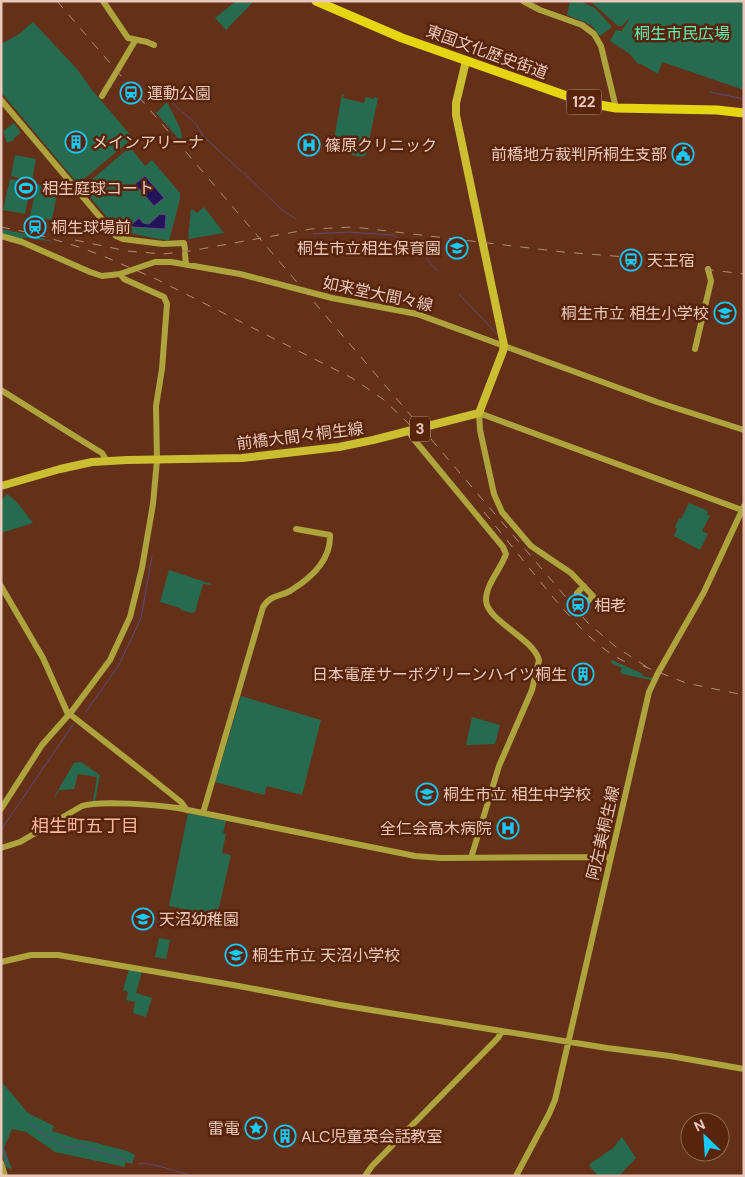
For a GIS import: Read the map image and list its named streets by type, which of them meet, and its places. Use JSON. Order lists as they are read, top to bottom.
{
  "streets": {
    "highway": ["東国文化歴史街道", "122"],
    "main road": ["3", "前橋大間々桐生線"],
    "street": ["如来堂大間々線", "阿左美桐生線"]
  },
  "districts": ["相生町五丁目"],
  "parks": ["桐生市民広場"],
  "places": {
    "station": [
      "運動公園",
      "桐生球場前",
      "天王宿",
      "相老"
    ],
    "building": ["メインアリーナ", "日本電産サーボグリーンハイツ桐生", "ALC児童英会話教室"],
    "hospital": ["篠原クリニック", "全仁会高木病院"],
    "public building": ["前橋地方裁判所桐生支部"],
    "sports": ["相生庭球コート"],
    "school or university": [
      "桐生市立相生保育園",
      "桐生市立 相生小学校",
      "桐生市立 相生中学校",
      "天沼幼稚園",
      "桐生市立 天沼小学校"
    ],
    "place": ["雷電"]
  },
  "north": "top left"
}
